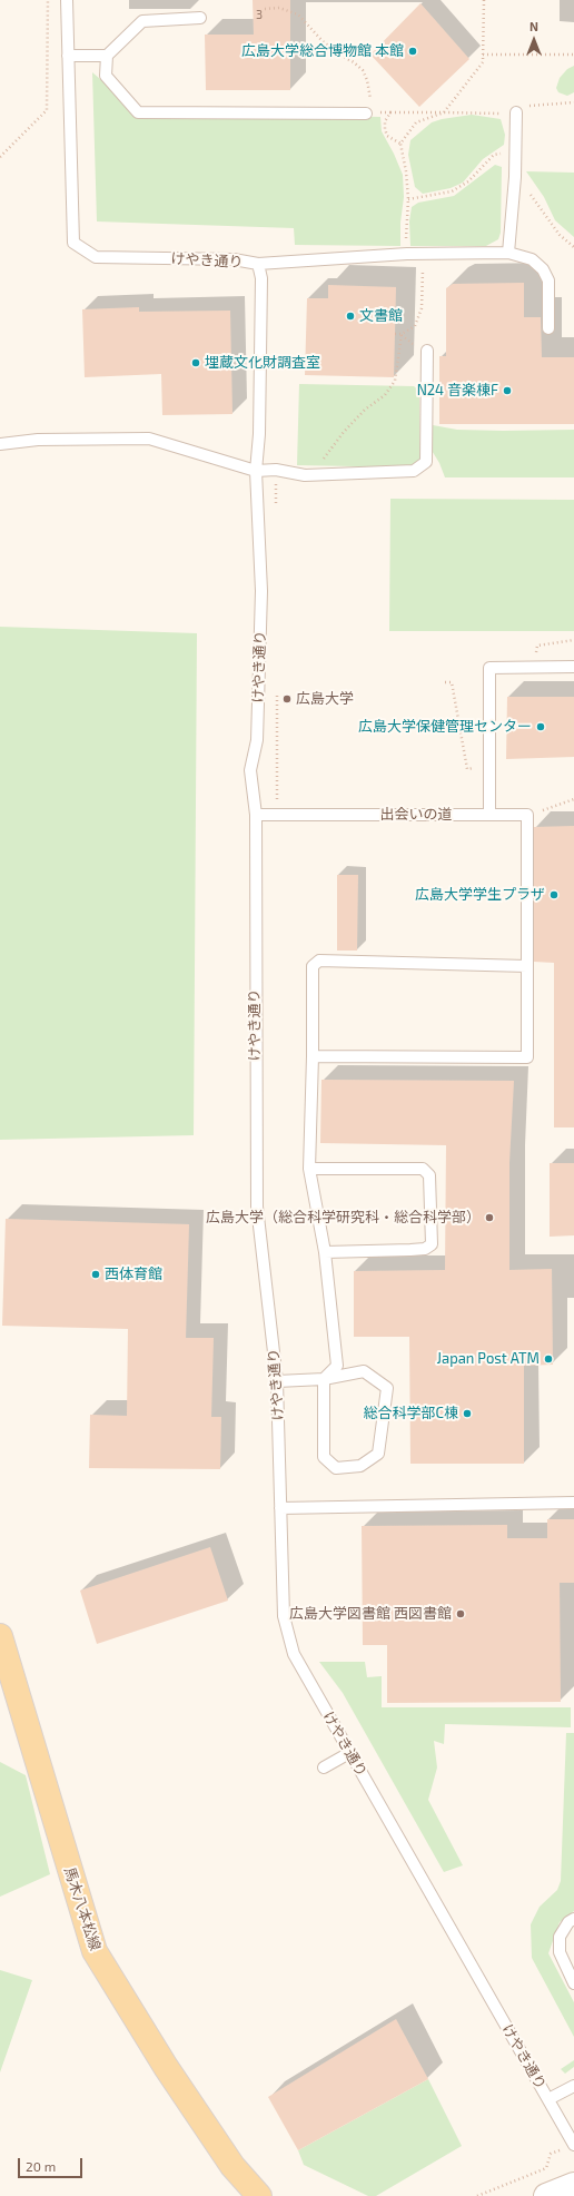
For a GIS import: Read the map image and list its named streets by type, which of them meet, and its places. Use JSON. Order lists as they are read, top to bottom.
{
  "streets": {
    "main road": ["馬木八本松線"],
    "lane": ["けやき通り", "出会いの道"]
  },
  "crossings": [
    ["けやき通り", "出会いの道"]
  ],
  "places": [
    "広島大学総合博物館 本館",
    "文書館",
    "埋蔵文化財調査室",
    "N24 音楽棟F",
    "広島大学",
    "広島大学保健管理センター",
    "広島大学学生プラザ",
    "広島大学（総合科学研究科・総合科学部）",
    "西体育館",
    "Japan Post ATM",
    "総合科学部C棟",
    "広島大学図書館 西図書館"
  ],
  "house_numbers": ["3"],
  "scale_bar": "20 m",
  "north": "top"
}
